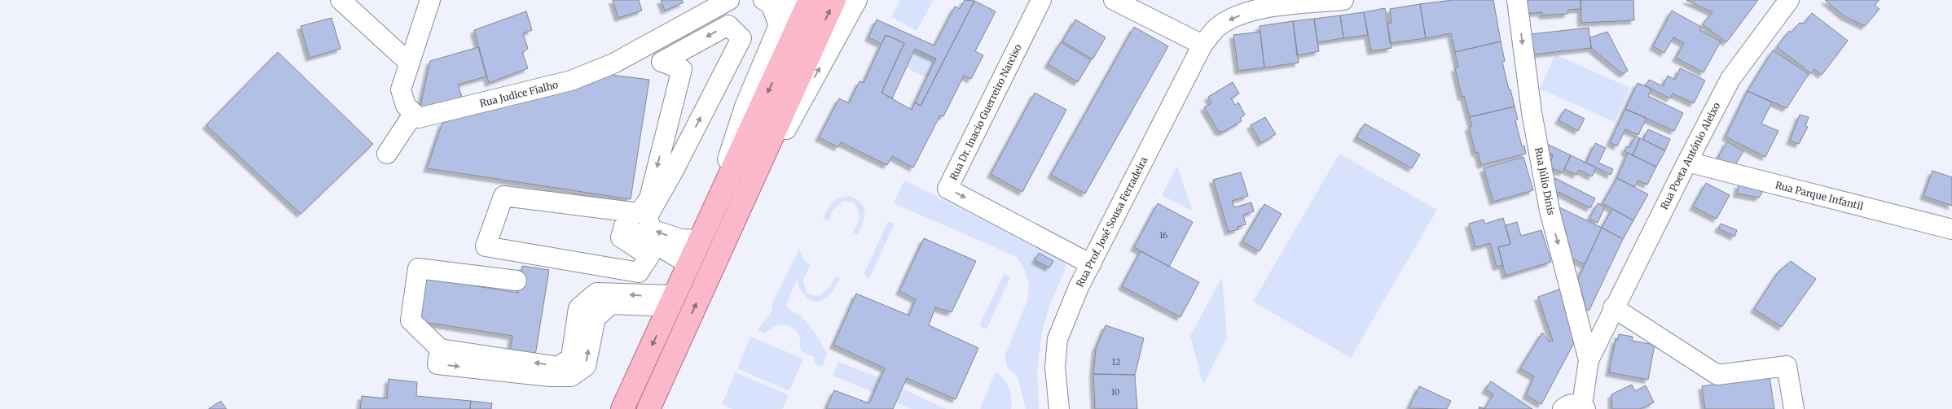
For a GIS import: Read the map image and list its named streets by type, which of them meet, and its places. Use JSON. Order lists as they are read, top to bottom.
{
  "streets": {
    "street": [
      "Rua Judice Fialho",
      "Rua Dr. Inacio Guerreiro Narciso",
      "Rua Poeta António Aleixo",
      "Rua Júlio Dinis",
      "Rua Parque Infantil",
      "Rua Prof. José Sousa Ferradeira"
    ]
  },
  "crossings": [
    ["Rua Dr. Inacio Guerreiro Narciso", "Rua Prof. José Sousa Ferradeira"],
    ["Rua Poeta António Aleixo", "Rua Júlio Dinis"],
    ["Rua Poeta António Aleixo", "Rua Parque Infantil"]
  ],
  "one_way": ["Rua Júlio Dinis"],
  "house_numbers": ["16", "12", "10"]
}
